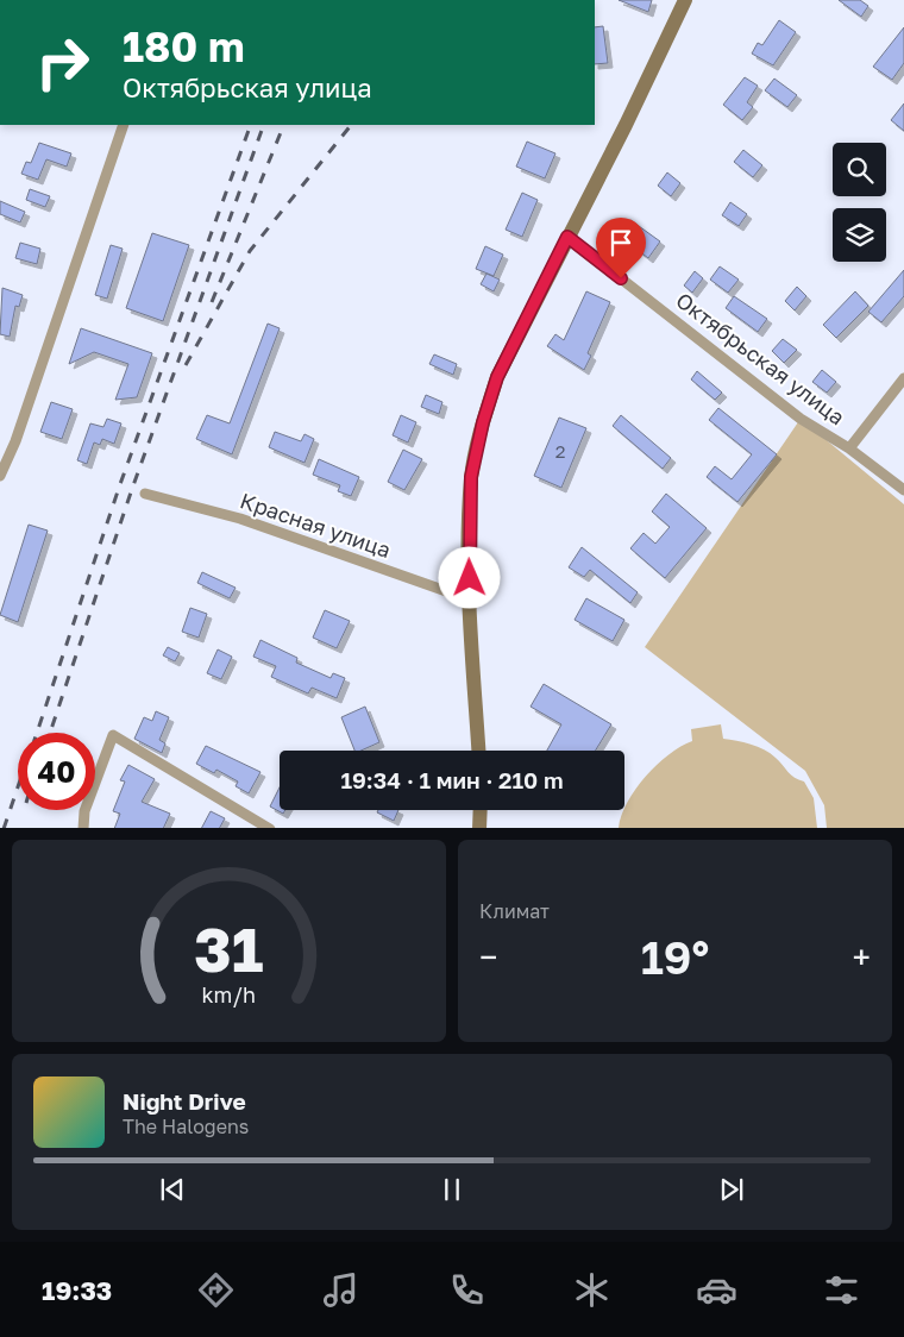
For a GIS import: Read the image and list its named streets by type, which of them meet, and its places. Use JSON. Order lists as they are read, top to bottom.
{
  "streets": {
    "street": ["Октябрьская улица", "Красная улица"]
  },
  "house_numbers": ["2"],
  "page": {
    "turn": ["180 m", "Октябрьская улица"],
    "limit": "40",
    "trip": "19:34 · 1 мин · 210 m",
    "tile": "Климат",
    "heat": ["−", "19°", "+"],
    "song": ["Night Drive", "The Halogens"],
    "tabs": "19:33",
    "gauge": ["31", "km/h"]
  }
}
